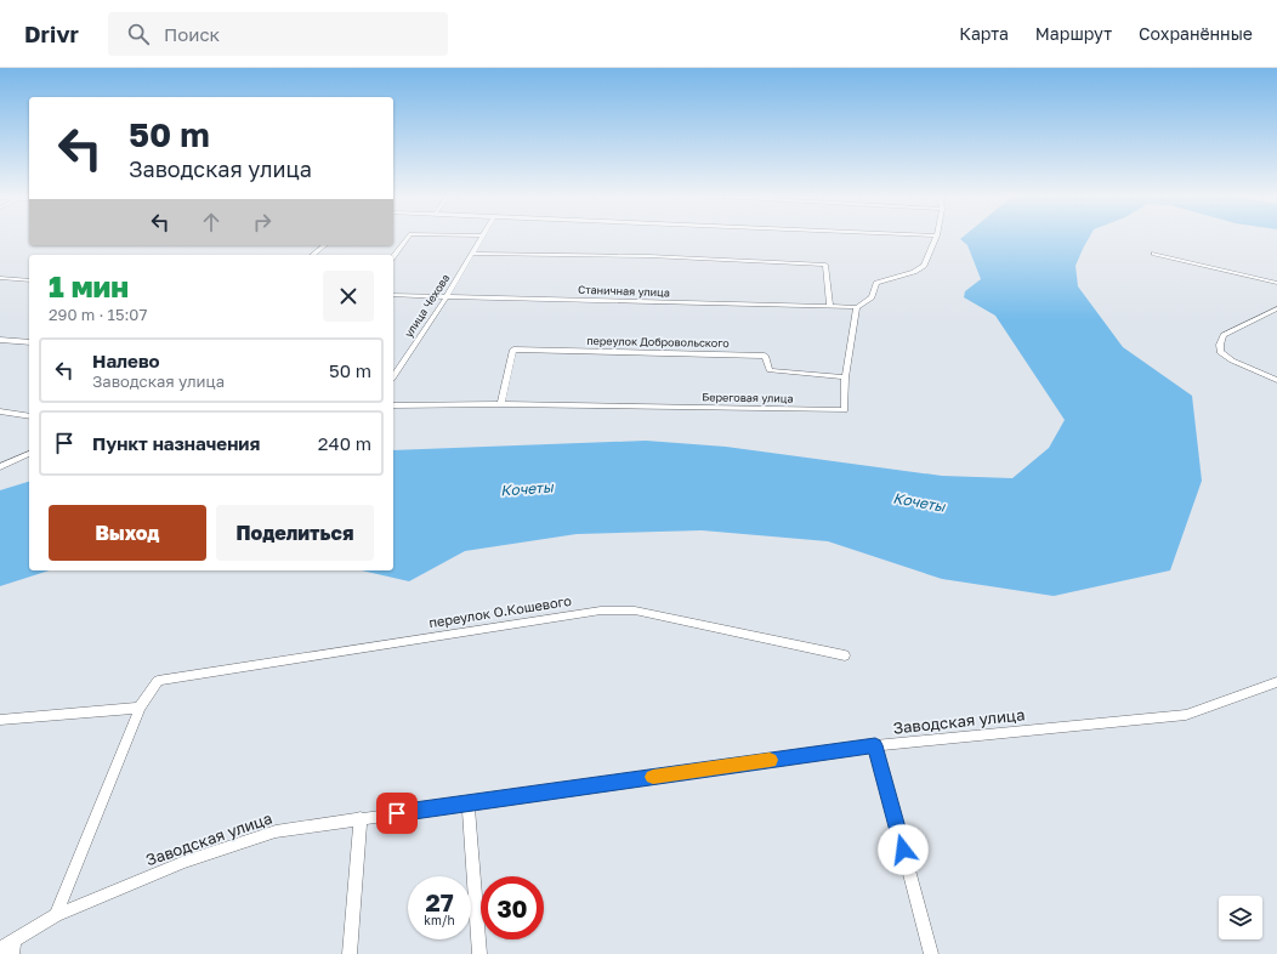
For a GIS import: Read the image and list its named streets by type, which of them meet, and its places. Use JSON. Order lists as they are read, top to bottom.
{
  "streets": {
    "street": [
      "Станичная улица",
      "улица Чехова",
      "переулок Добровольского",
      "Береговая улица",
      "переулок О.Кошевого",
      "Заводская улица"
    ]
  },
  "crossings": [
    ["Станичная улица", "улица Чехова"],
    ["Станичная улица", "Береговая улица"],
    ["переулок Добровольского", "Береговая улица"]
  ],
  "water": ["Кочеты"],
  "page": {
    "header": "Drivr",
    "search": "Поиск",
    "nav": ["Карта", "Маршрут", "Сохранённые"],
    "turn": ["50 m", "Заводская улица"],
    "heading": ["1 мин", "290 m · 15:07"],
    "list": [
      {
        "name": "Налево",
        "note": "Заводская улица",
        "value": "50 m"
      },
      {
        "name": "Пункт назначения",
        "value": "240 m"
      }
    ],
    "buttons": ["Выход", "Поделиться"],
    "speed": "27 km/h",
    "limit": "30"
  }
}
